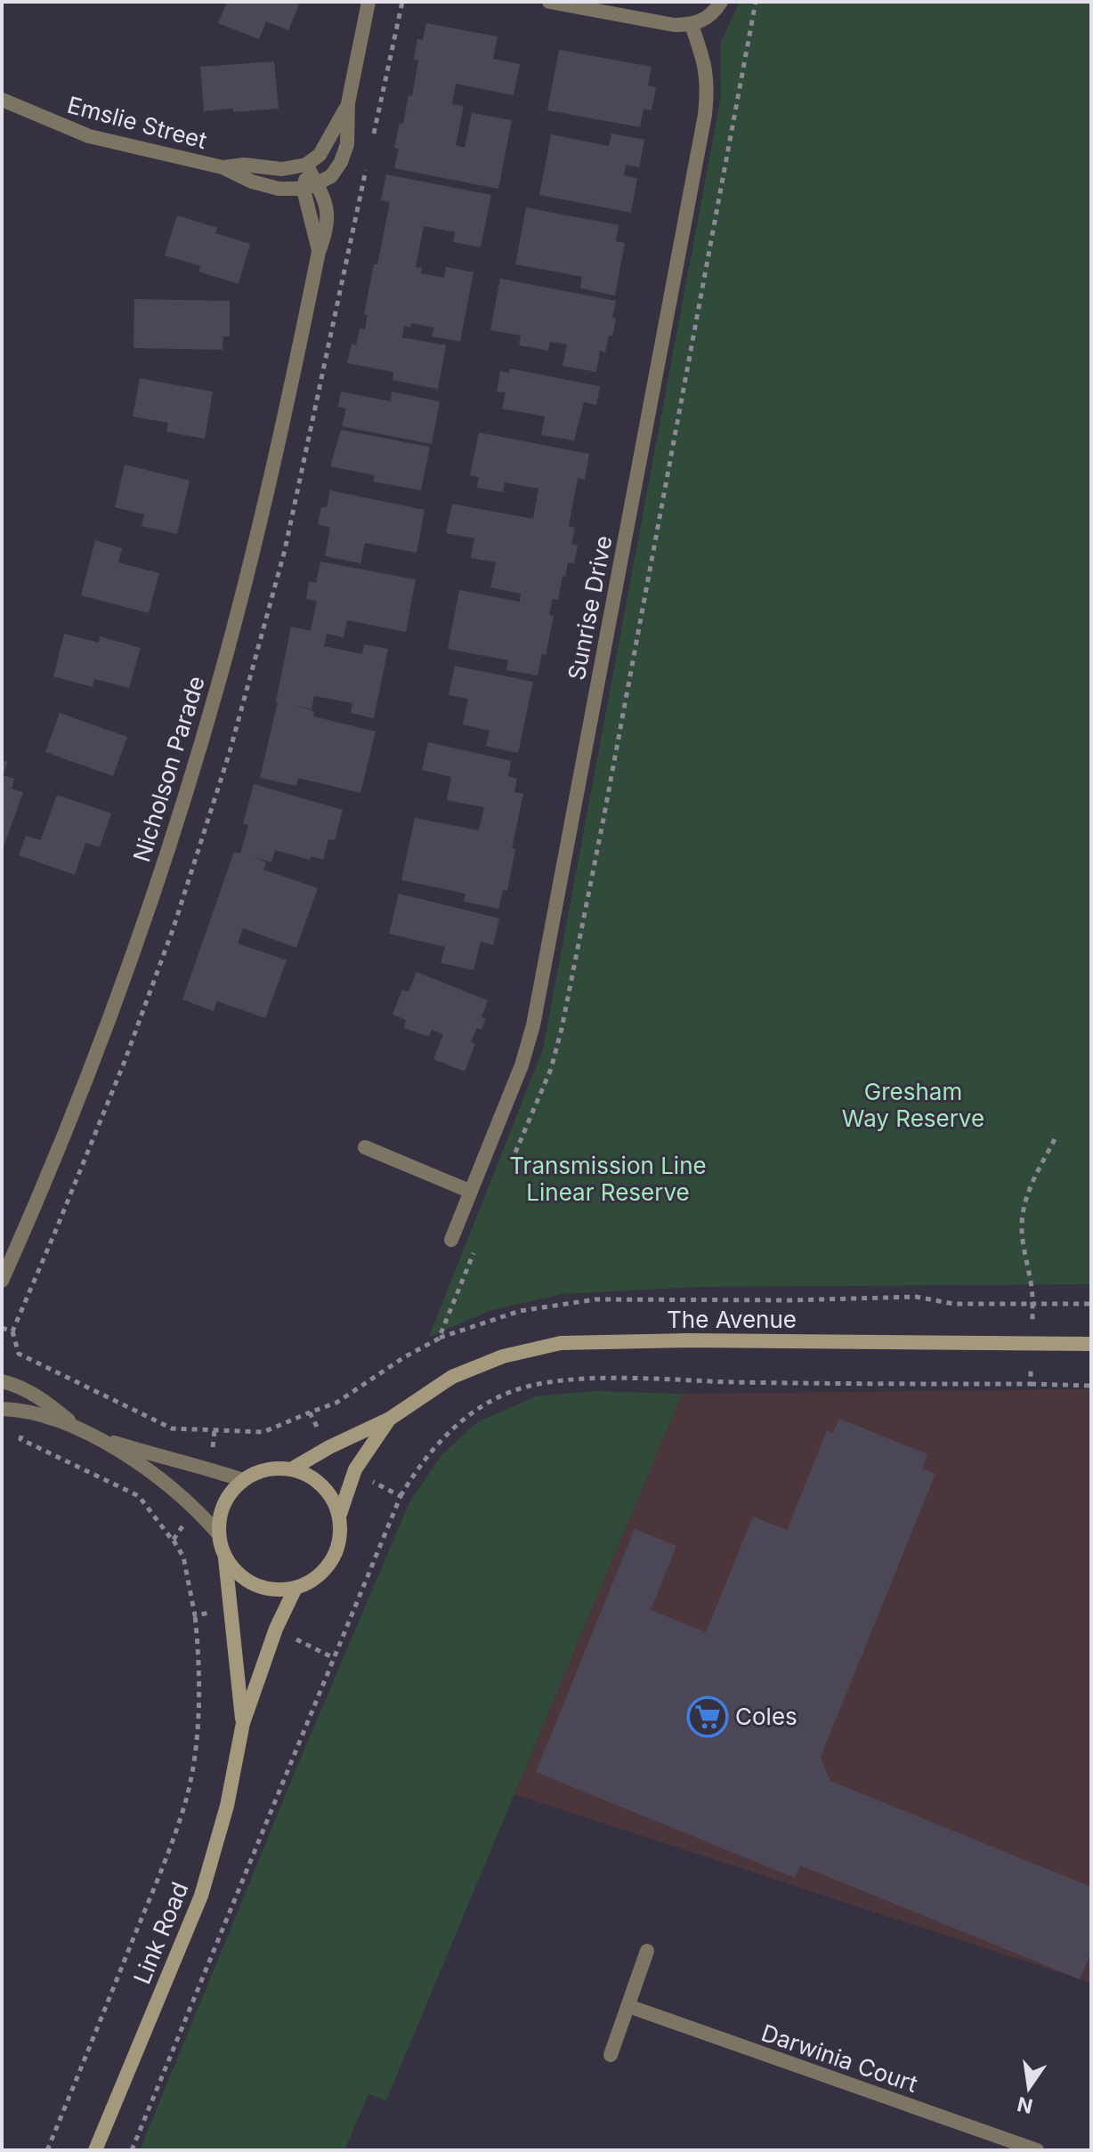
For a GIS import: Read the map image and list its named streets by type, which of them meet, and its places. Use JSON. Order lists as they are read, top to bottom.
{
  "streets": {
    "street": [
      "Emslie Street",
      "Sunrise Drive",
      "Nicholson Parade",
      "The Avenue",
      "Link Road",
      "Darwinia Court"
    ]
  },
  "crossings": [
    ["Emslie Street", "Nicholson Parade"],
    ["The Avenue", "Link Road"]
  ],
  "parks": ["Gresham Way Reserve", "Transmission Line Linear Reserve"],
  "places": {
    "supermarket": ["Coles"]
  },
  "north": "bottom"
}
